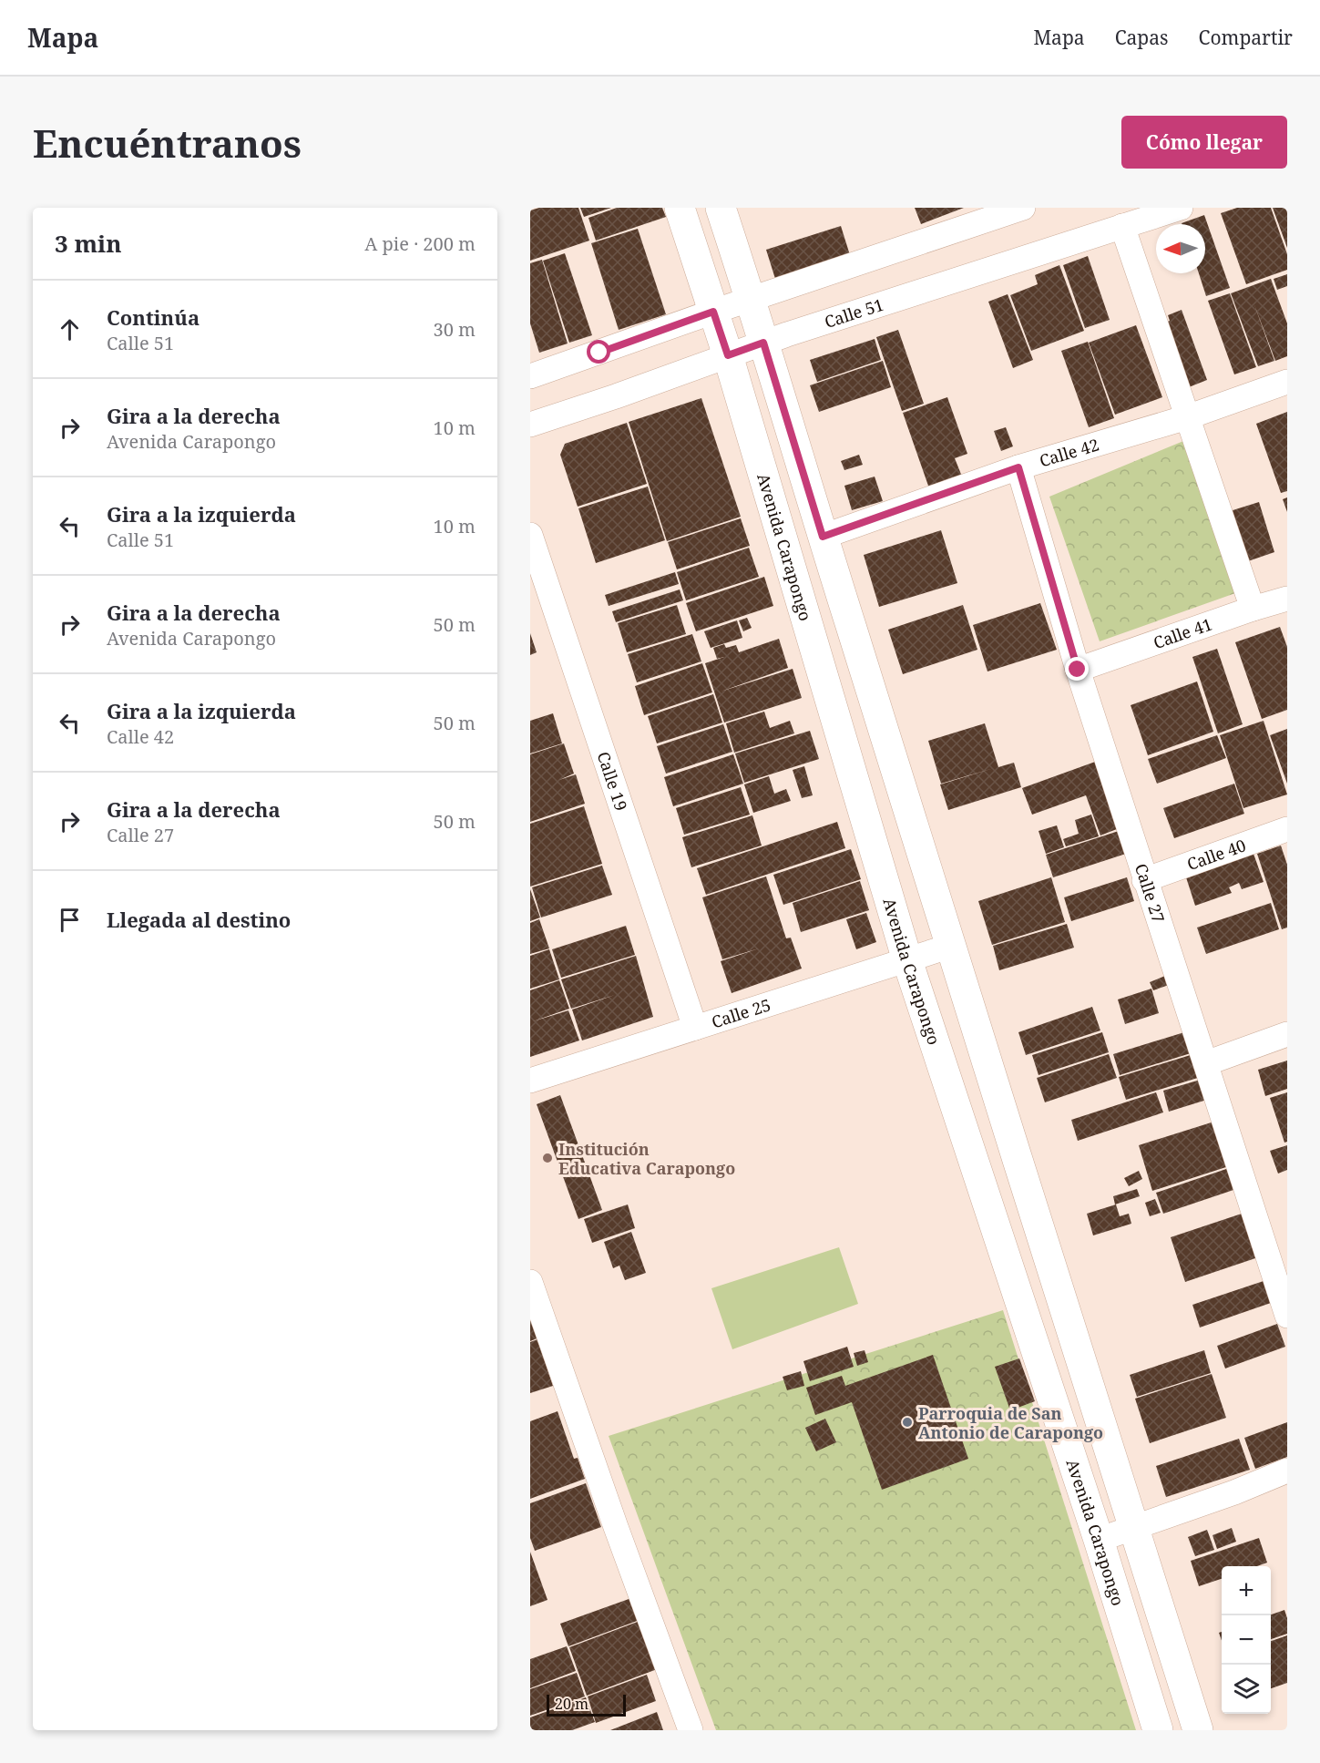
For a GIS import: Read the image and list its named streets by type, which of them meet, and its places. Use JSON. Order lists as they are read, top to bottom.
{
  "streets": {
    "street": [
      "Calle 51",
      "Calle 42",
      "Avenida Carapongo",
      "Calle 41",
      "Calle 19",
      "Calle 40",
      "Calle 27",
      "Calle 25"
    ]
  },
  "crossings": [
    ["Calle 51", "Avenida Carapongo"],
    ["Calle 42", "Calle 27"],
    ["Avenida Carapongo", "Calle 25"],
    ["Calle 41", "Calle 27"],
    ["Calle 19", "Calle 25"],
    ["Calle 40", "Calle 27"]
  ],
  "places": ["Institución Educativa Carapongo", "Parroquia de San Antonio de Carapongo"],
  "scale_bar": "20 m",
  "north": "left",
  "page": {
    "header": "Mapa",
    "nav": ["Mapa", "Capas", "Compartir"],
    "buttons": "Cómo llegar",
    "title": "Encuéntranos",
    "heading": ["3 min", "A pie · 200 m"],
    "list": [
      ["Continúa", "Calle 51", "30 m"],
      ["Gira a la derecha", "Avenida Carapongo", "10 m"],
      ["Gira a la izquierda", "Calle 51", "10 m"],
      ["Gira a la derecha", "Avenida Carapongo", "50 m"],
      ["Gira a la izquierda", "Calle 42", "50 m"],
      ["Gira a la derecha", "Calle 27", "50 m"],
      "Llegada al destino"
    ],
    "map_buttons": ["+", "−"],
    "scale": "20 m"
  }
}
